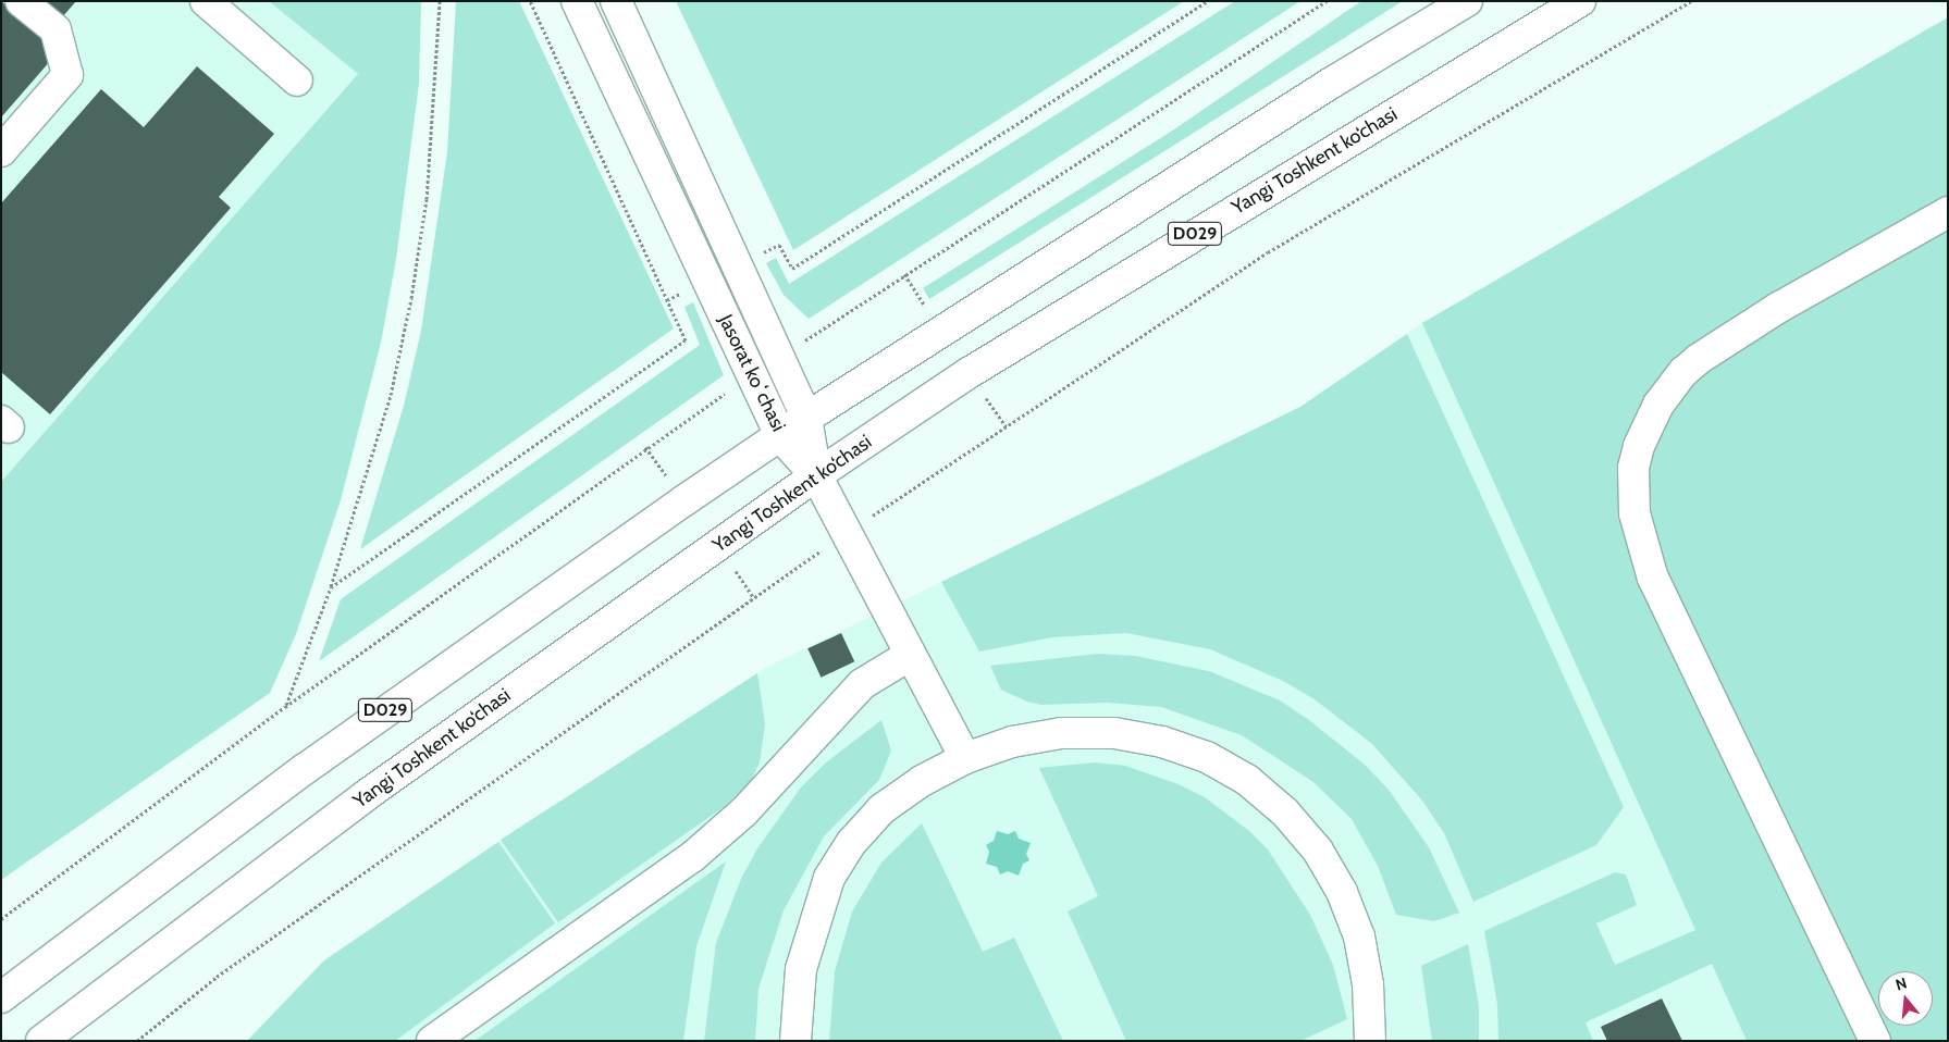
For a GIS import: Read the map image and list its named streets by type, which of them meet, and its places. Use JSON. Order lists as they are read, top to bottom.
{
  "streets": {
    "main road": ["Yangi Toshkent ko‘chasi", "D029", "Jasorat koʻchasi"]
  },
  "crossings": [
    ["Yangi Toshkent ko‘chasi", "Jasorat koʻchasi"],
    ["D029", "Jasorat koʻchasi"]
  ],
  "north": "top"
}
